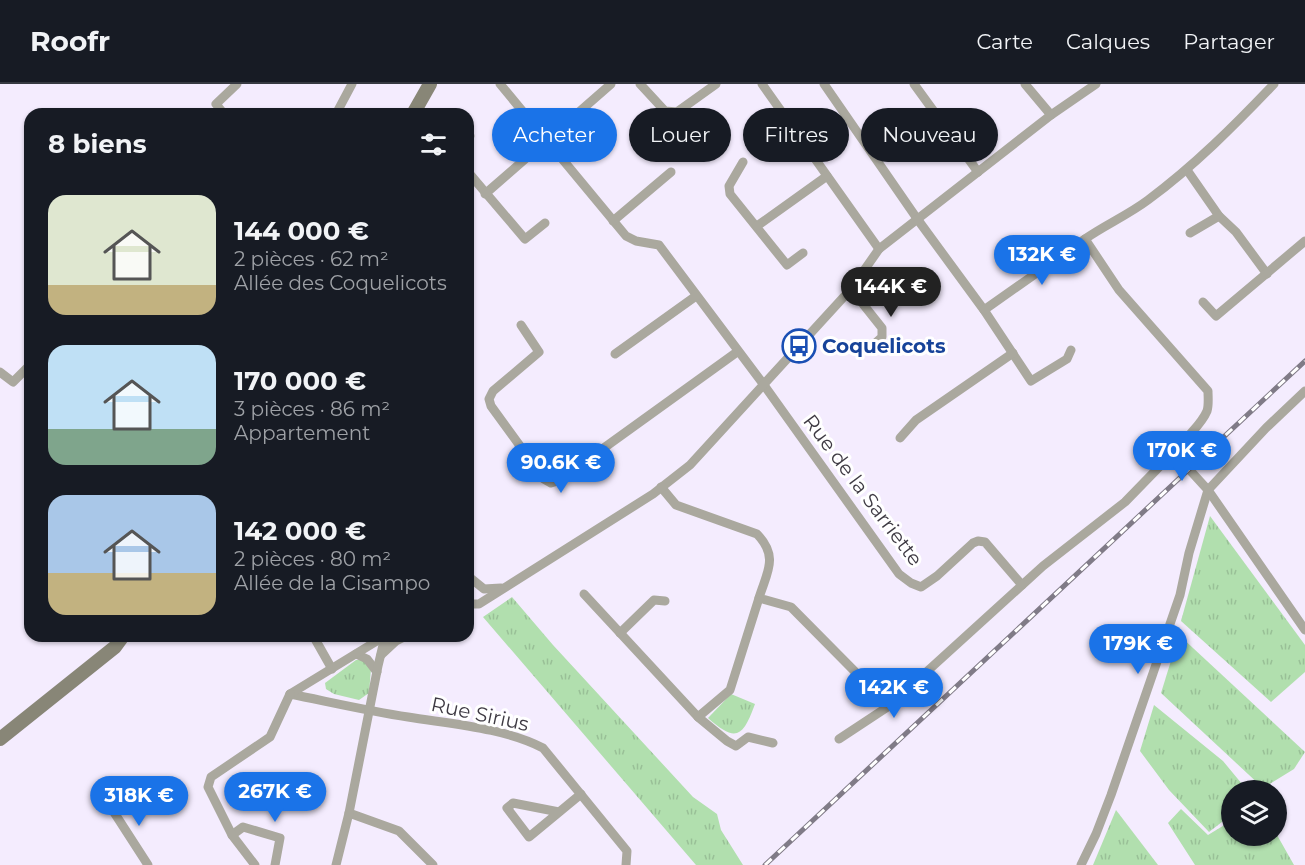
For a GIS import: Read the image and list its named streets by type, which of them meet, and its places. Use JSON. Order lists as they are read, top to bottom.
{
  "streets": {
    "street": ["Rue de la Sarriette", "Rue Sirius"]
  },
  "places": {
    "bus stop": ["Coquelicots"]
  },
  "page": {
    "header": "Roofr",
    "nav": ["Carte", "Calques", "Partager"],
    "chip": [
      "Acheter",
      "Louer",
      "Filtres",
      "Nouveau"
    ],
    "heading": "8 biens",
    "list": [
      {
        "name": "144 000 €",
        "note": "2 pièces · 62 m² · Allée des Coquelicots"
      },
      {
        "name": "170 000 €",
        "note": "3 pièces · 86 m² · Appartement"
      },
      {
        "name": "142 000 €",
        "note": "2 pièces · 80 m² · Allée de la Cisampo"
      }
    ],
    "price": [
      "132K €",
      "144K €",
      "170K €",
      "90.6K €",
      "179K €",
      "142K €",
      "267K €",
      "318K €"
    ]
  }
}
